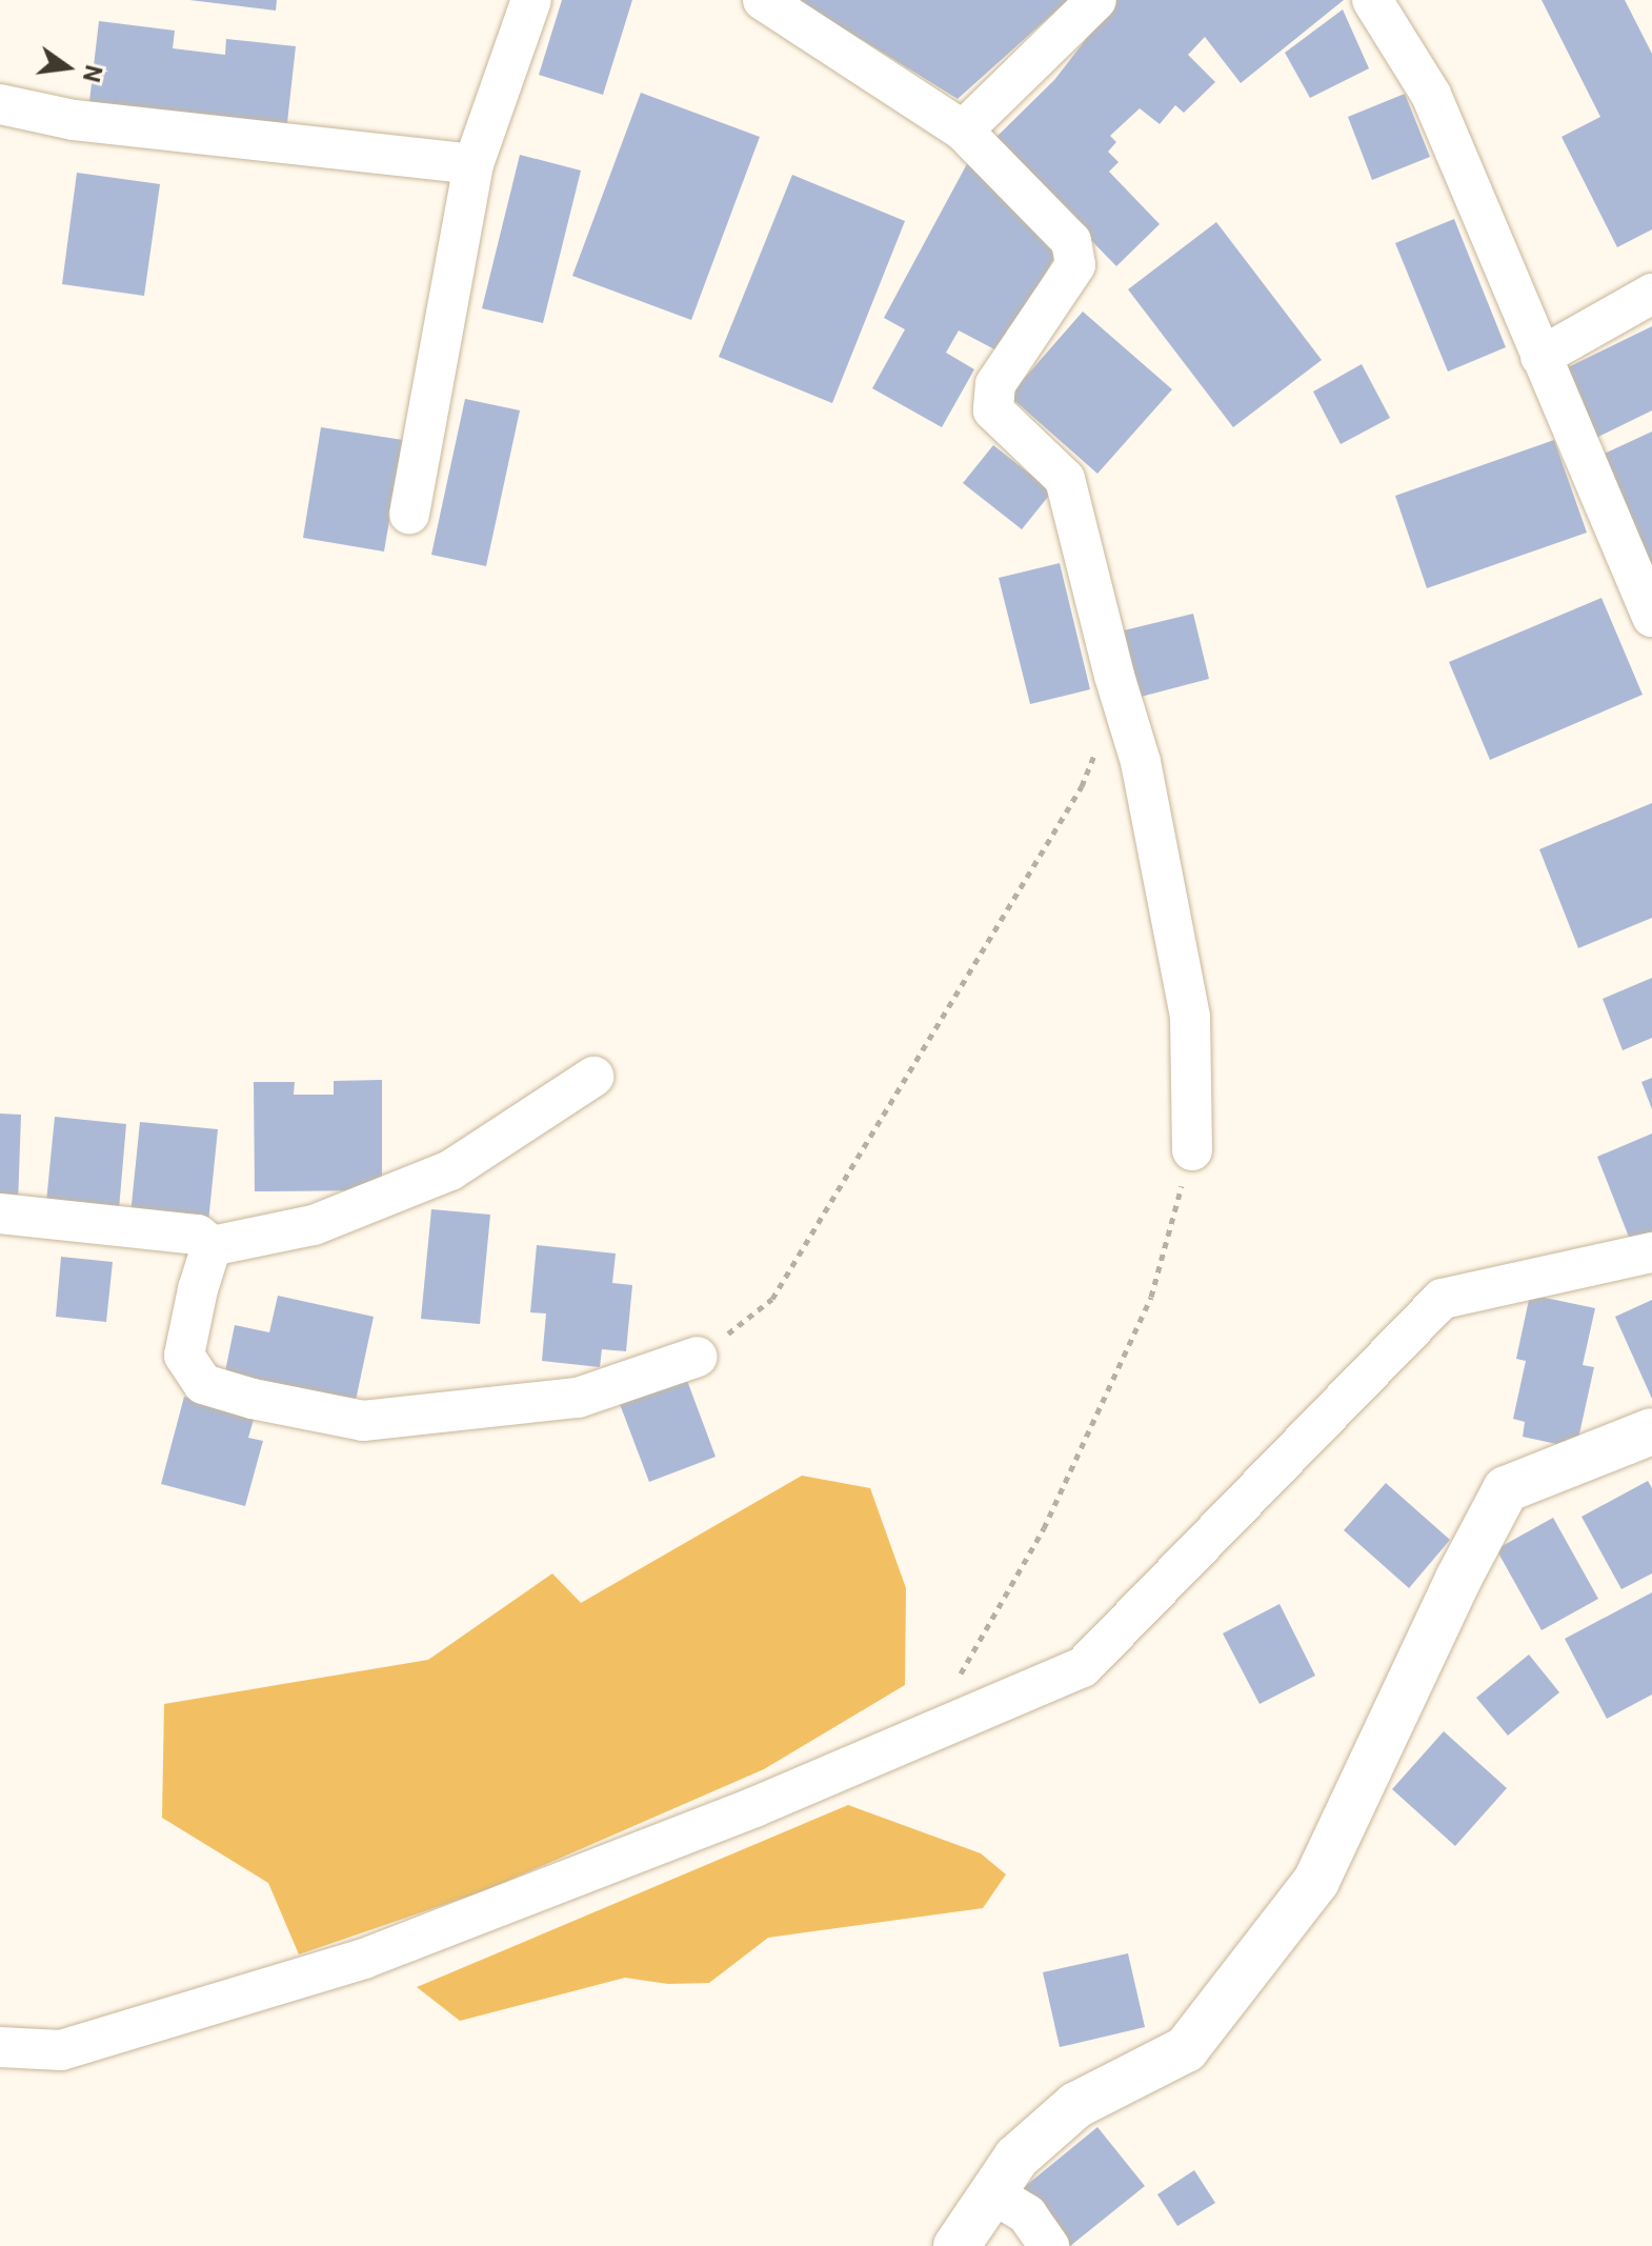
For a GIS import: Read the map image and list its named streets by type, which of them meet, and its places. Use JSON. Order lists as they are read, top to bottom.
{
  "north": "right"
}
